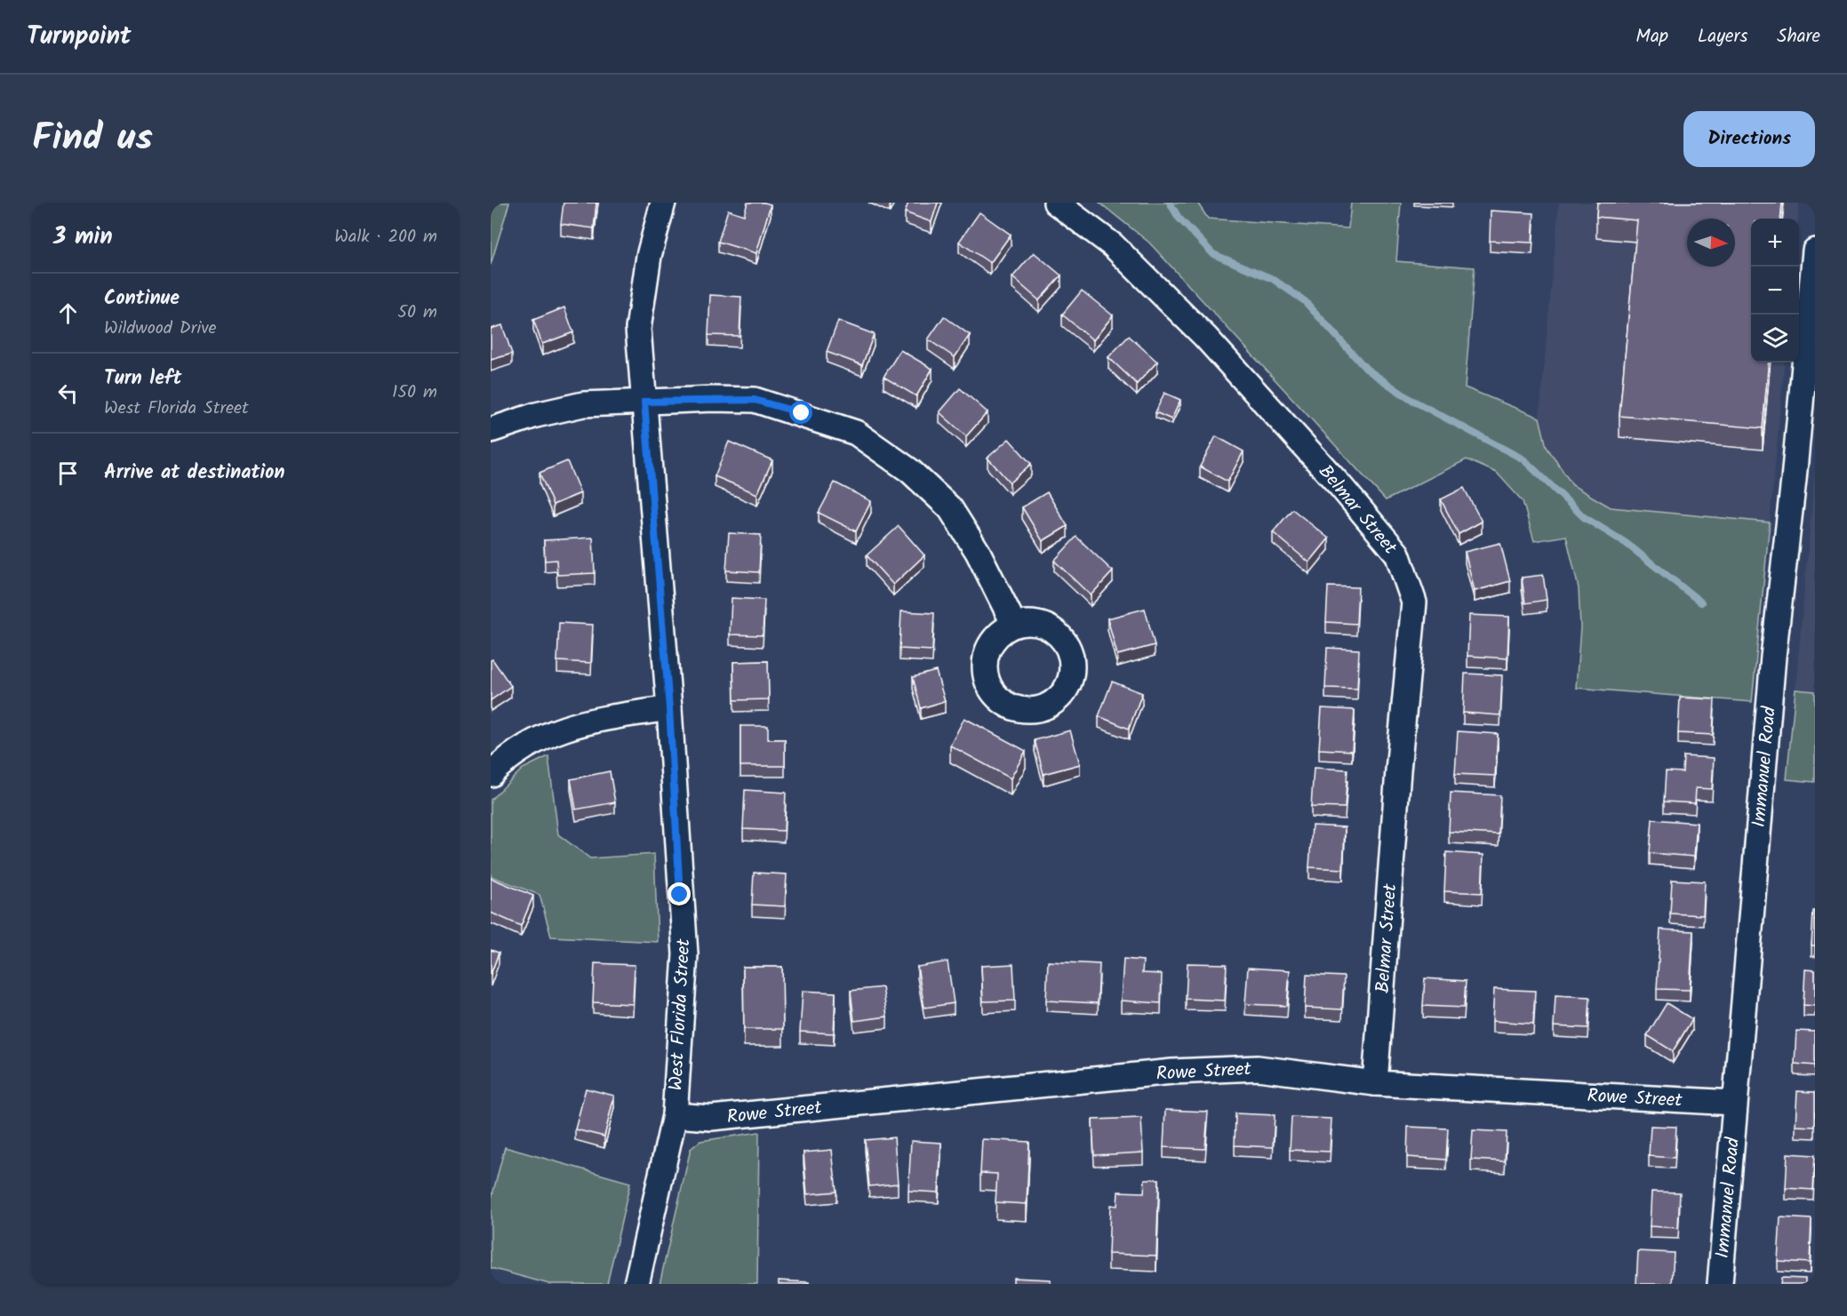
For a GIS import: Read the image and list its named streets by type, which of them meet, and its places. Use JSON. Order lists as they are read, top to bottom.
{
  "streets": {
    "street": [
      "Belmar Street",
      "Immanuel Road",
      "West Florida Street",
      "Rowe Street"
    ]
  },
  "crossings": [
    ["Belmar Street", "Rowe Street"],
    ["Immanuel Road", "Rowe Street"],
    ["West Florida Street", "Rowe Street"]
  ],
  "north": "right",
  "page": {
    "header": "Turnpoint",
    "nav": ["Map", "Layers", "Share"],
    "title": "Find us",
    "buttons": "Directions",
    "heading": ["3 min", "Walk · 200 m"],
    "map_buttons": ["+", "−"],
    "list": [
      ["Continue", "Wildwood Drive", "50 m"],
      ["Turn left", "West Florida Street", "150 m"],
      "Arrive at destination"
    ]
  }
}
